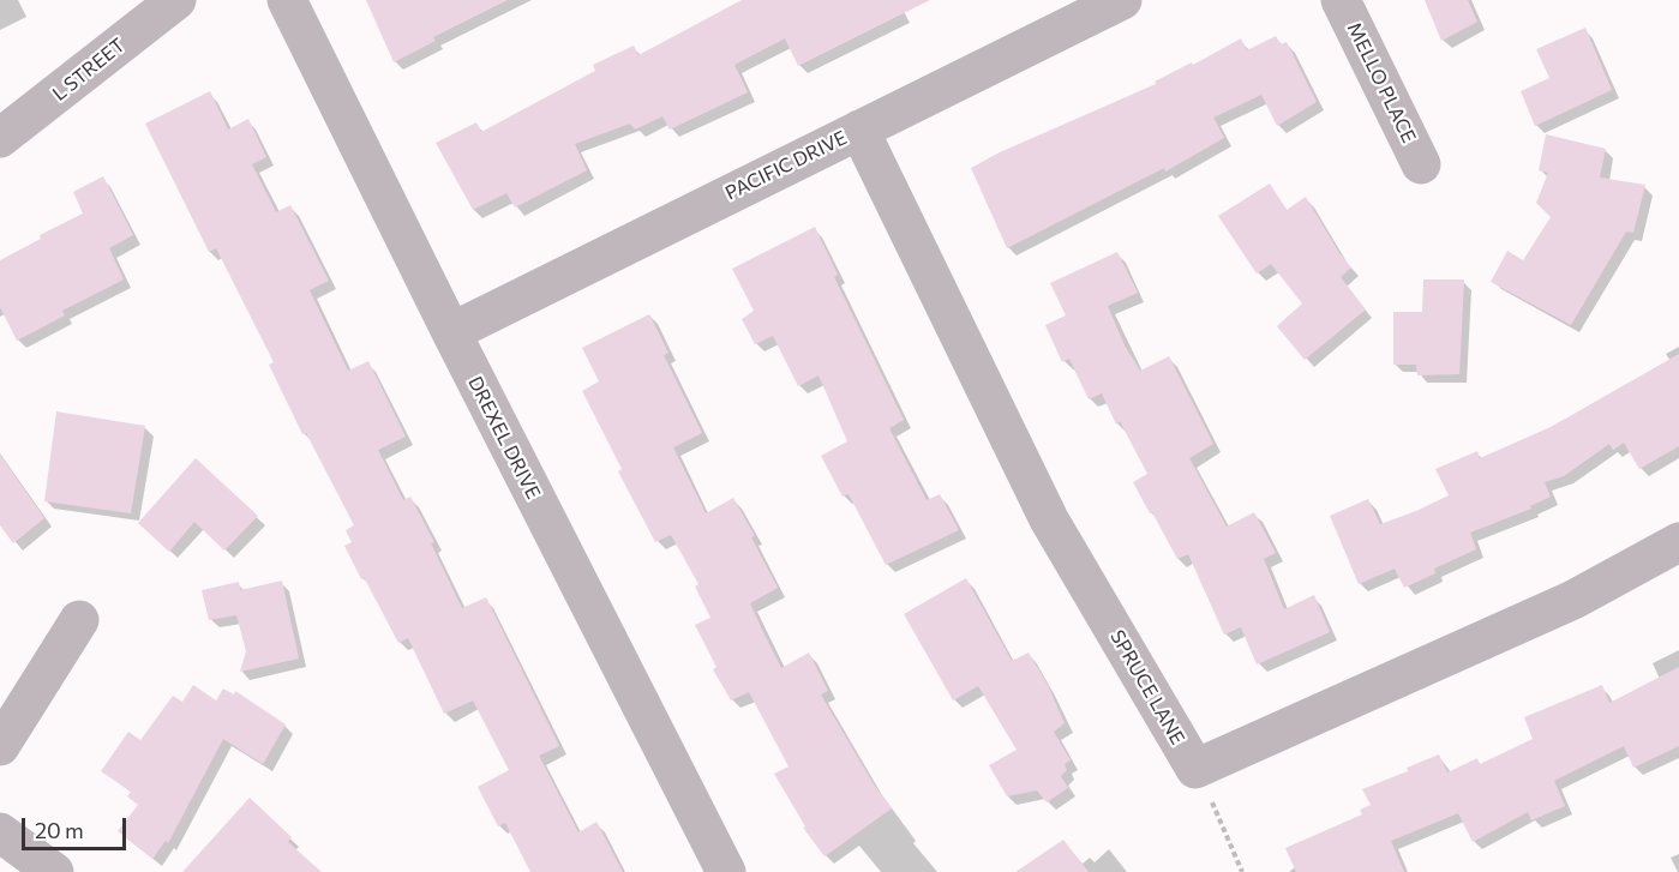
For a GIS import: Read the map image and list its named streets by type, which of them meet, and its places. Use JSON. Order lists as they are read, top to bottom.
{
  "streets": {
    "street": [
      "L STREET",
      "MELLO PLACE",
      "PACIFIC DRIVE",
      "DREXEL DRIVE",
      "SPRUCE LANE"
    ]
  },
  "crossings": [
    ["PACIFIC DRIVE", "DREXEL DRIVE"],
    ["PACIFIC DRIVE", "SPRUCE LANE"]
  ],
  "scale_bar": "20 m"
}
